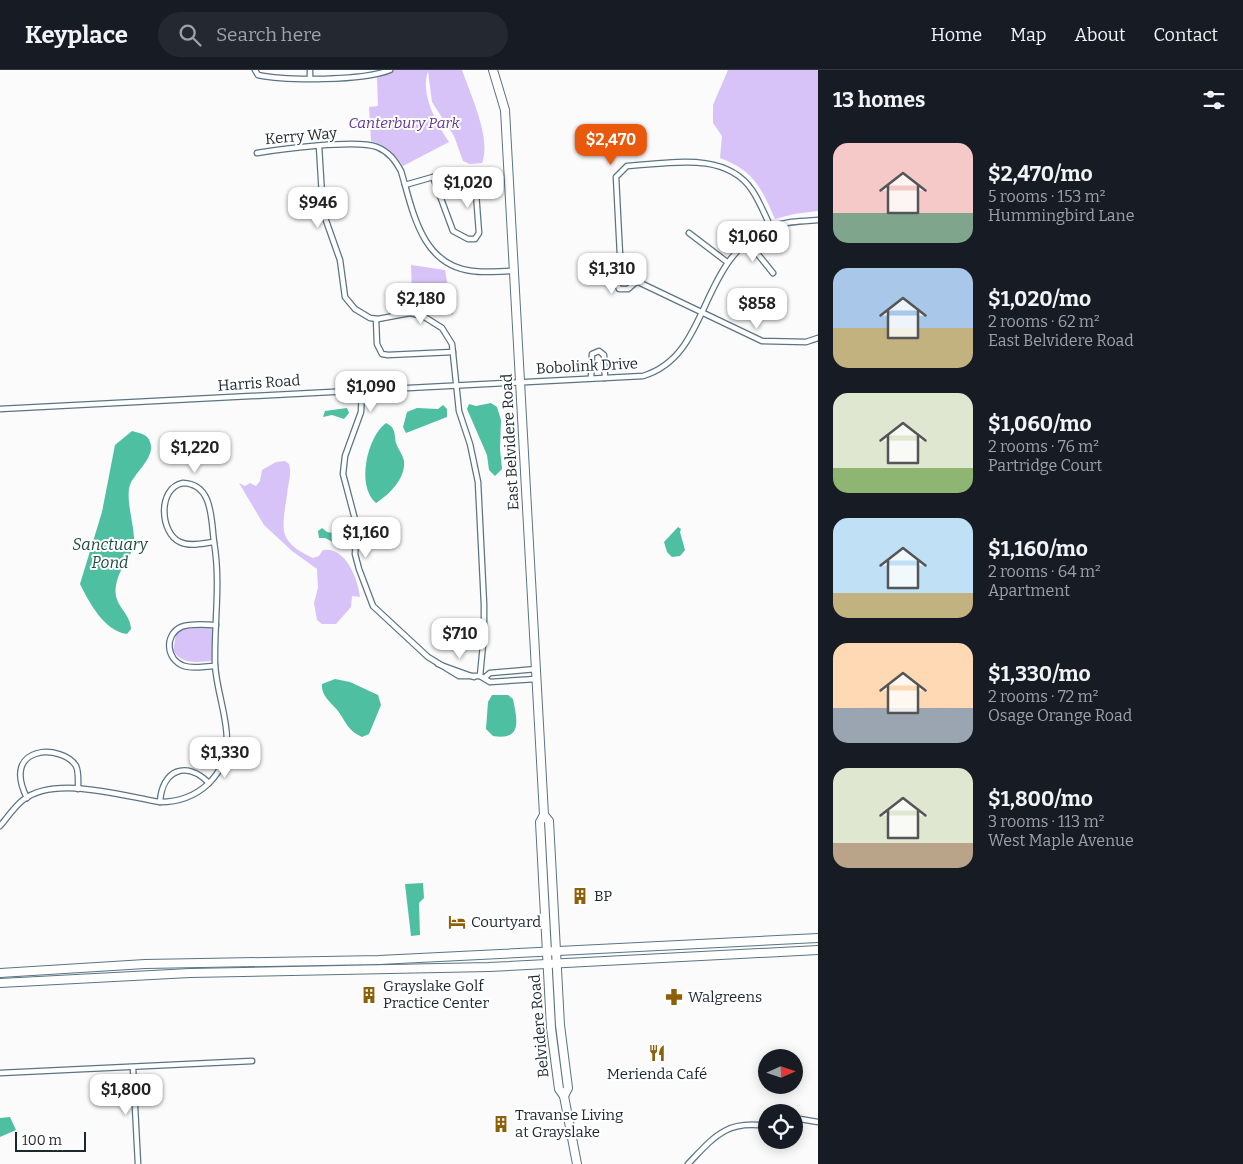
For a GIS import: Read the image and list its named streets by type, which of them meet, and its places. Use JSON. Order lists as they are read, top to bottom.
{
  "streets": {
    "main road": ["East Belvidere Road", "Belvidere Road"],
    "street": ["Kerry Way", "Bobolink Drive", "Harris Road"]
  },
  "crossings": [
    ["Kerry Way", "East Belvidere Road"],
    ["Bobolink Drive", "Harris Road"],
    ["Bobolink Drive", "East Belvidere Road"],
    ["Harris Road", "East Belvidere Road"],
    ["East Belvidere Road", "Belvidere Road"]
  ],
  "water": ["Sanctuary Pond"],
  "parks": ["Canterbury Park"],
  "places": {
    "building": ["BP", "Grayslake Golf Practice Center", "Travanse Living at Grayslake"],
    "hotel": ["Courtyard"],
    "pharmacy": ["Walgreens"],
    "restaurant": ["Merienda Café"]
  },
  "scale_bar": "100 m",
  "north": "right",
  "page": {
    "header": "Keyplace",
    "search": "Search here",
    "nav": [
      "Home",
      "Map",
      "About",
      "Contact"
    ],
    "heading": "13 homes",
    "price": [
      "$2,470",
      "$1,020",
      "$946",
      "$1,060",
      "$1,310",
      "$2,180",
      "$858",
      "$1,090",
      "$1,220",
      "$1,160",
      "$710",
      "$1,330",
      "$1,800"
    ],
    "list": [
      {
        "name": "$2,470/mo",
        "note": "5 rooms · 153 m² · Hummingbird Lane"
      },
      {
        "name": "$1,020/mo",
        "note": "2 rooms · 62 m² · East Belvidere Road"
      },
      {
        "name": "$1,060/mo",
        "note": "2 rooms · 76 m² · Partridge Court"
      },
      {
        "name": "$1,160/mo",
        "note": "2 rooms · 64 m² · Apartment"
      },
      {
        "name": "$1,330/mo",
        "note": "2 rooms · 72 m² · Osage Orange Road"
      },
      {
        "name": "$1,800/mo",
        "note": "3 rooms · 113 m² · West Maple Avenue"
      }
    ],
    "scale": "100 m"
  }
}
